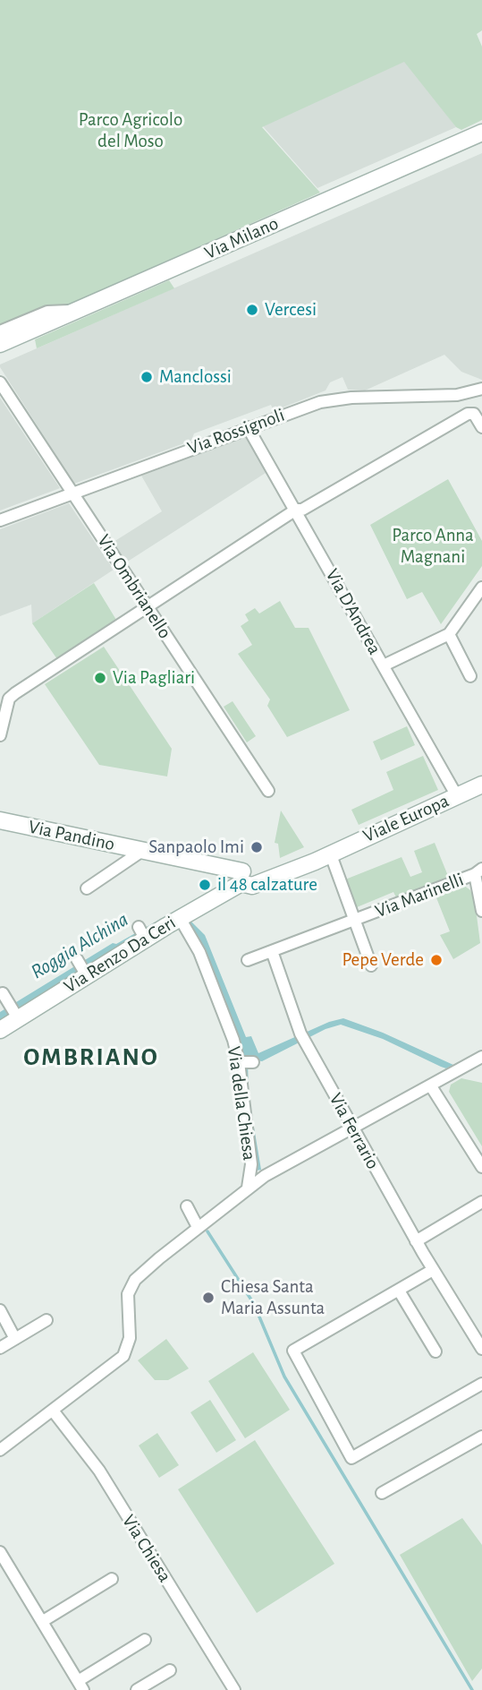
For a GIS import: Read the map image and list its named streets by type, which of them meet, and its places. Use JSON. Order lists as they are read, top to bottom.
{
  "streets": {
    "street": [
      "Via Milano",
      "Via Rossignoli",
      "Via Ombrianello",
      "Via D'Andrea",
      "Viale Europa",
      "Via Pandino",
      "Via Marinelli",
      "Via Renzo Da Ceri",
      "Via della Chiesa",
      "Via Ferrario",
      "Via Chiesa"
    ]
  },
  "crossings": [
    ["Via Rossignoli", "Via Ombrianello"],
    ["Via Rossignoli", "Via D'Andrea"],
    ["Via D'Andrea", "Viale Europa"],
    ["Viale Europa", "Via Pandino"],
    ["Viale Europa", "Via Renzo Da Ceri"],
    ["Via Pandino", "Via Renzo Da Ceri"],
    ["Via Marinelli", "Via Ferrario"],
    ["Via Renzo Da Ceri", "Via della Chiesa"]
  ],
  "districts": ["OMBRIANO"],
  "water": ["Roggia Alchina"],
  "parks": ["Parco Agricolo del Moso", "Parco Anna Magnani"],
  "places": [
    "Vercesi",
    "Manclossi",
    "Via Pagliari",
    "Sanpaolo Imi",
    "il 48 calzature",
    "Pepe Verde",
    "Chiesa Santa Maria Assunta"
  ]
}
